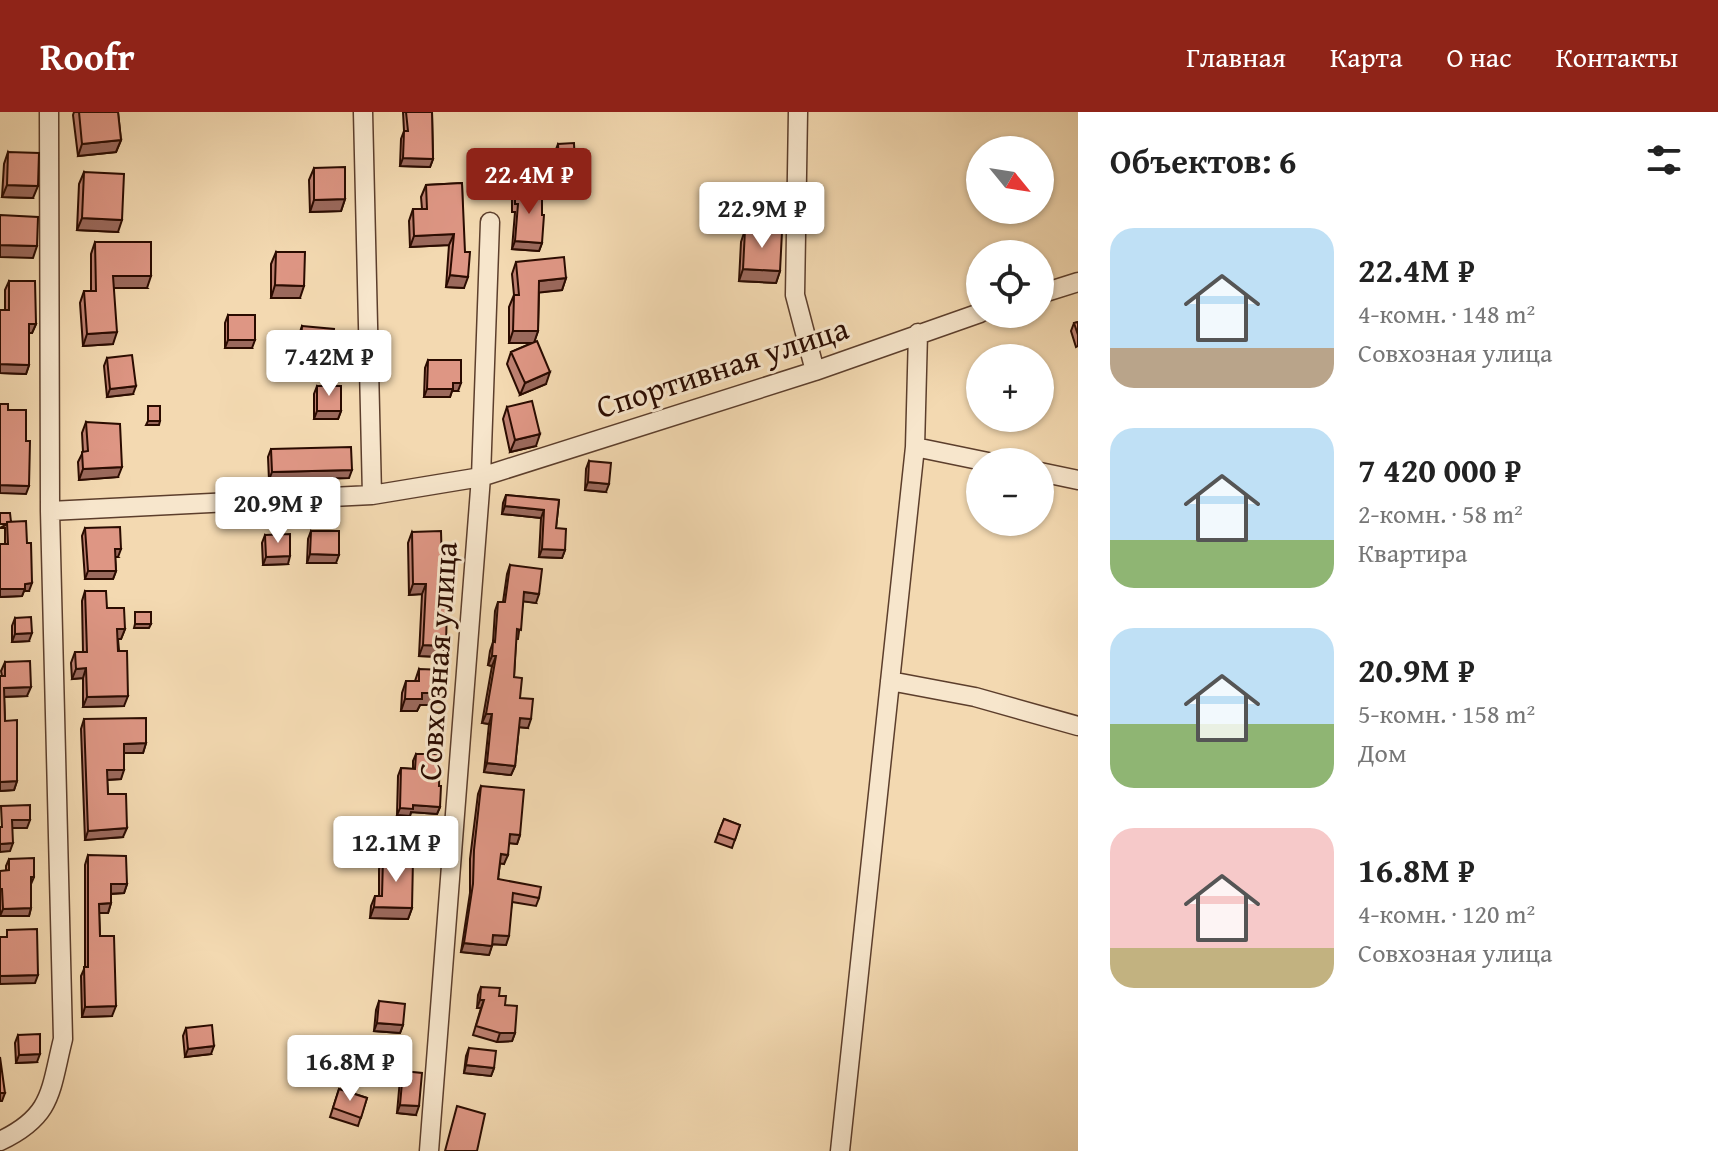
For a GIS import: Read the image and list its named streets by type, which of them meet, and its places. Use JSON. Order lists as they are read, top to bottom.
{
  "streets": {
    "street": ["Спортивная улица", "Совхозная улица"]
  },
  "crossings": [
    ["Спортивная улица", "Совхозная улица"]
  ],
  "north": "bottom right",
  "page": {
    "header": "Roofr",
    "nav": [
      "Главная",
      "Карта",
      "О нас",
      "Контакты"
    ],
    "heading": "Объектов: 6",
    "map_buttons": ["+", "−"],
    "price": [
      "22.4M ₽",
      "22.9M ₽",
      "7.42M ₽",
      "20.9M ₽",
      "12.1M ₽",
      "16.8M ₽"
    ],
    "list": [
      {
        "name": "22.4M ₽",
        "note": "4-комн. · 148 m² · Совхозная улица"
      },
      {
        "name": "7 420 000 ₽",
        "note": "2-комн. · 58 m² · Квартира"
      },
      {
        "name": "20.9M ₽",
        "note": "5-комн. · 158 m² · Дом"
      },
      {
        "name": "16.8M ₽",
        "note": "4-комн. · 120 m² · Совхозная улица"
      }
    ]
  }
}
